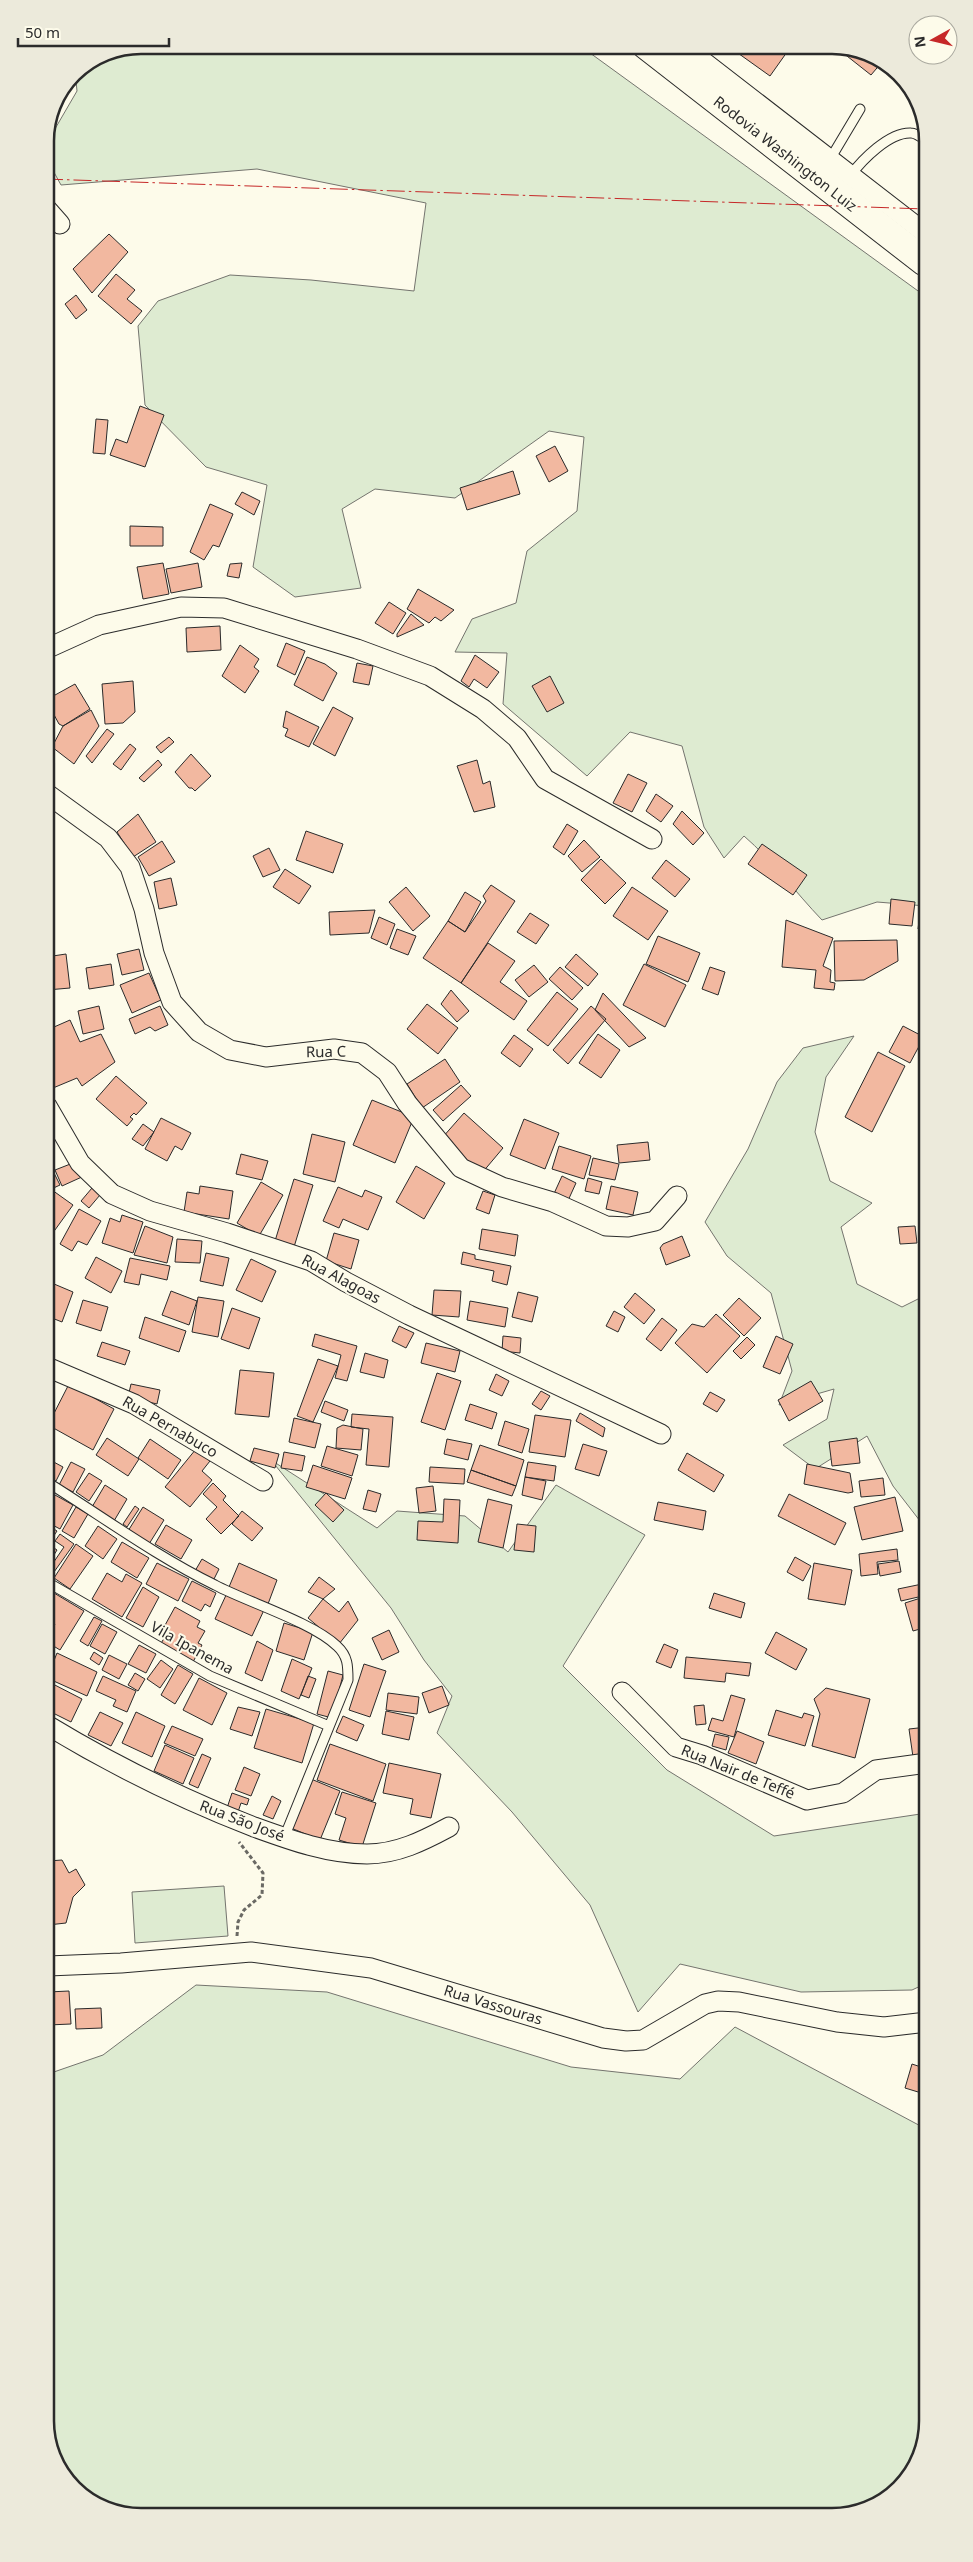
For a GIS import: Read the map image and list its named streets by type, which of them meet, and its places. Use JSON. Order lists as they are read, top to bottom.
{
  "streets": {
    "highway": ["Rodovia Washington Luiz"],
    "street": [
      "Rua C",
      "Rua Alagoas",
      "Rua Pernabuco",
      "Rua Nair de Teffé",
      "Rua São José",
      "Rua Vassouras"
    ],
    "lane": ["Vila Ipanema"]
  },
  "scale_bar": "50 m",
  "north": "left"
}
